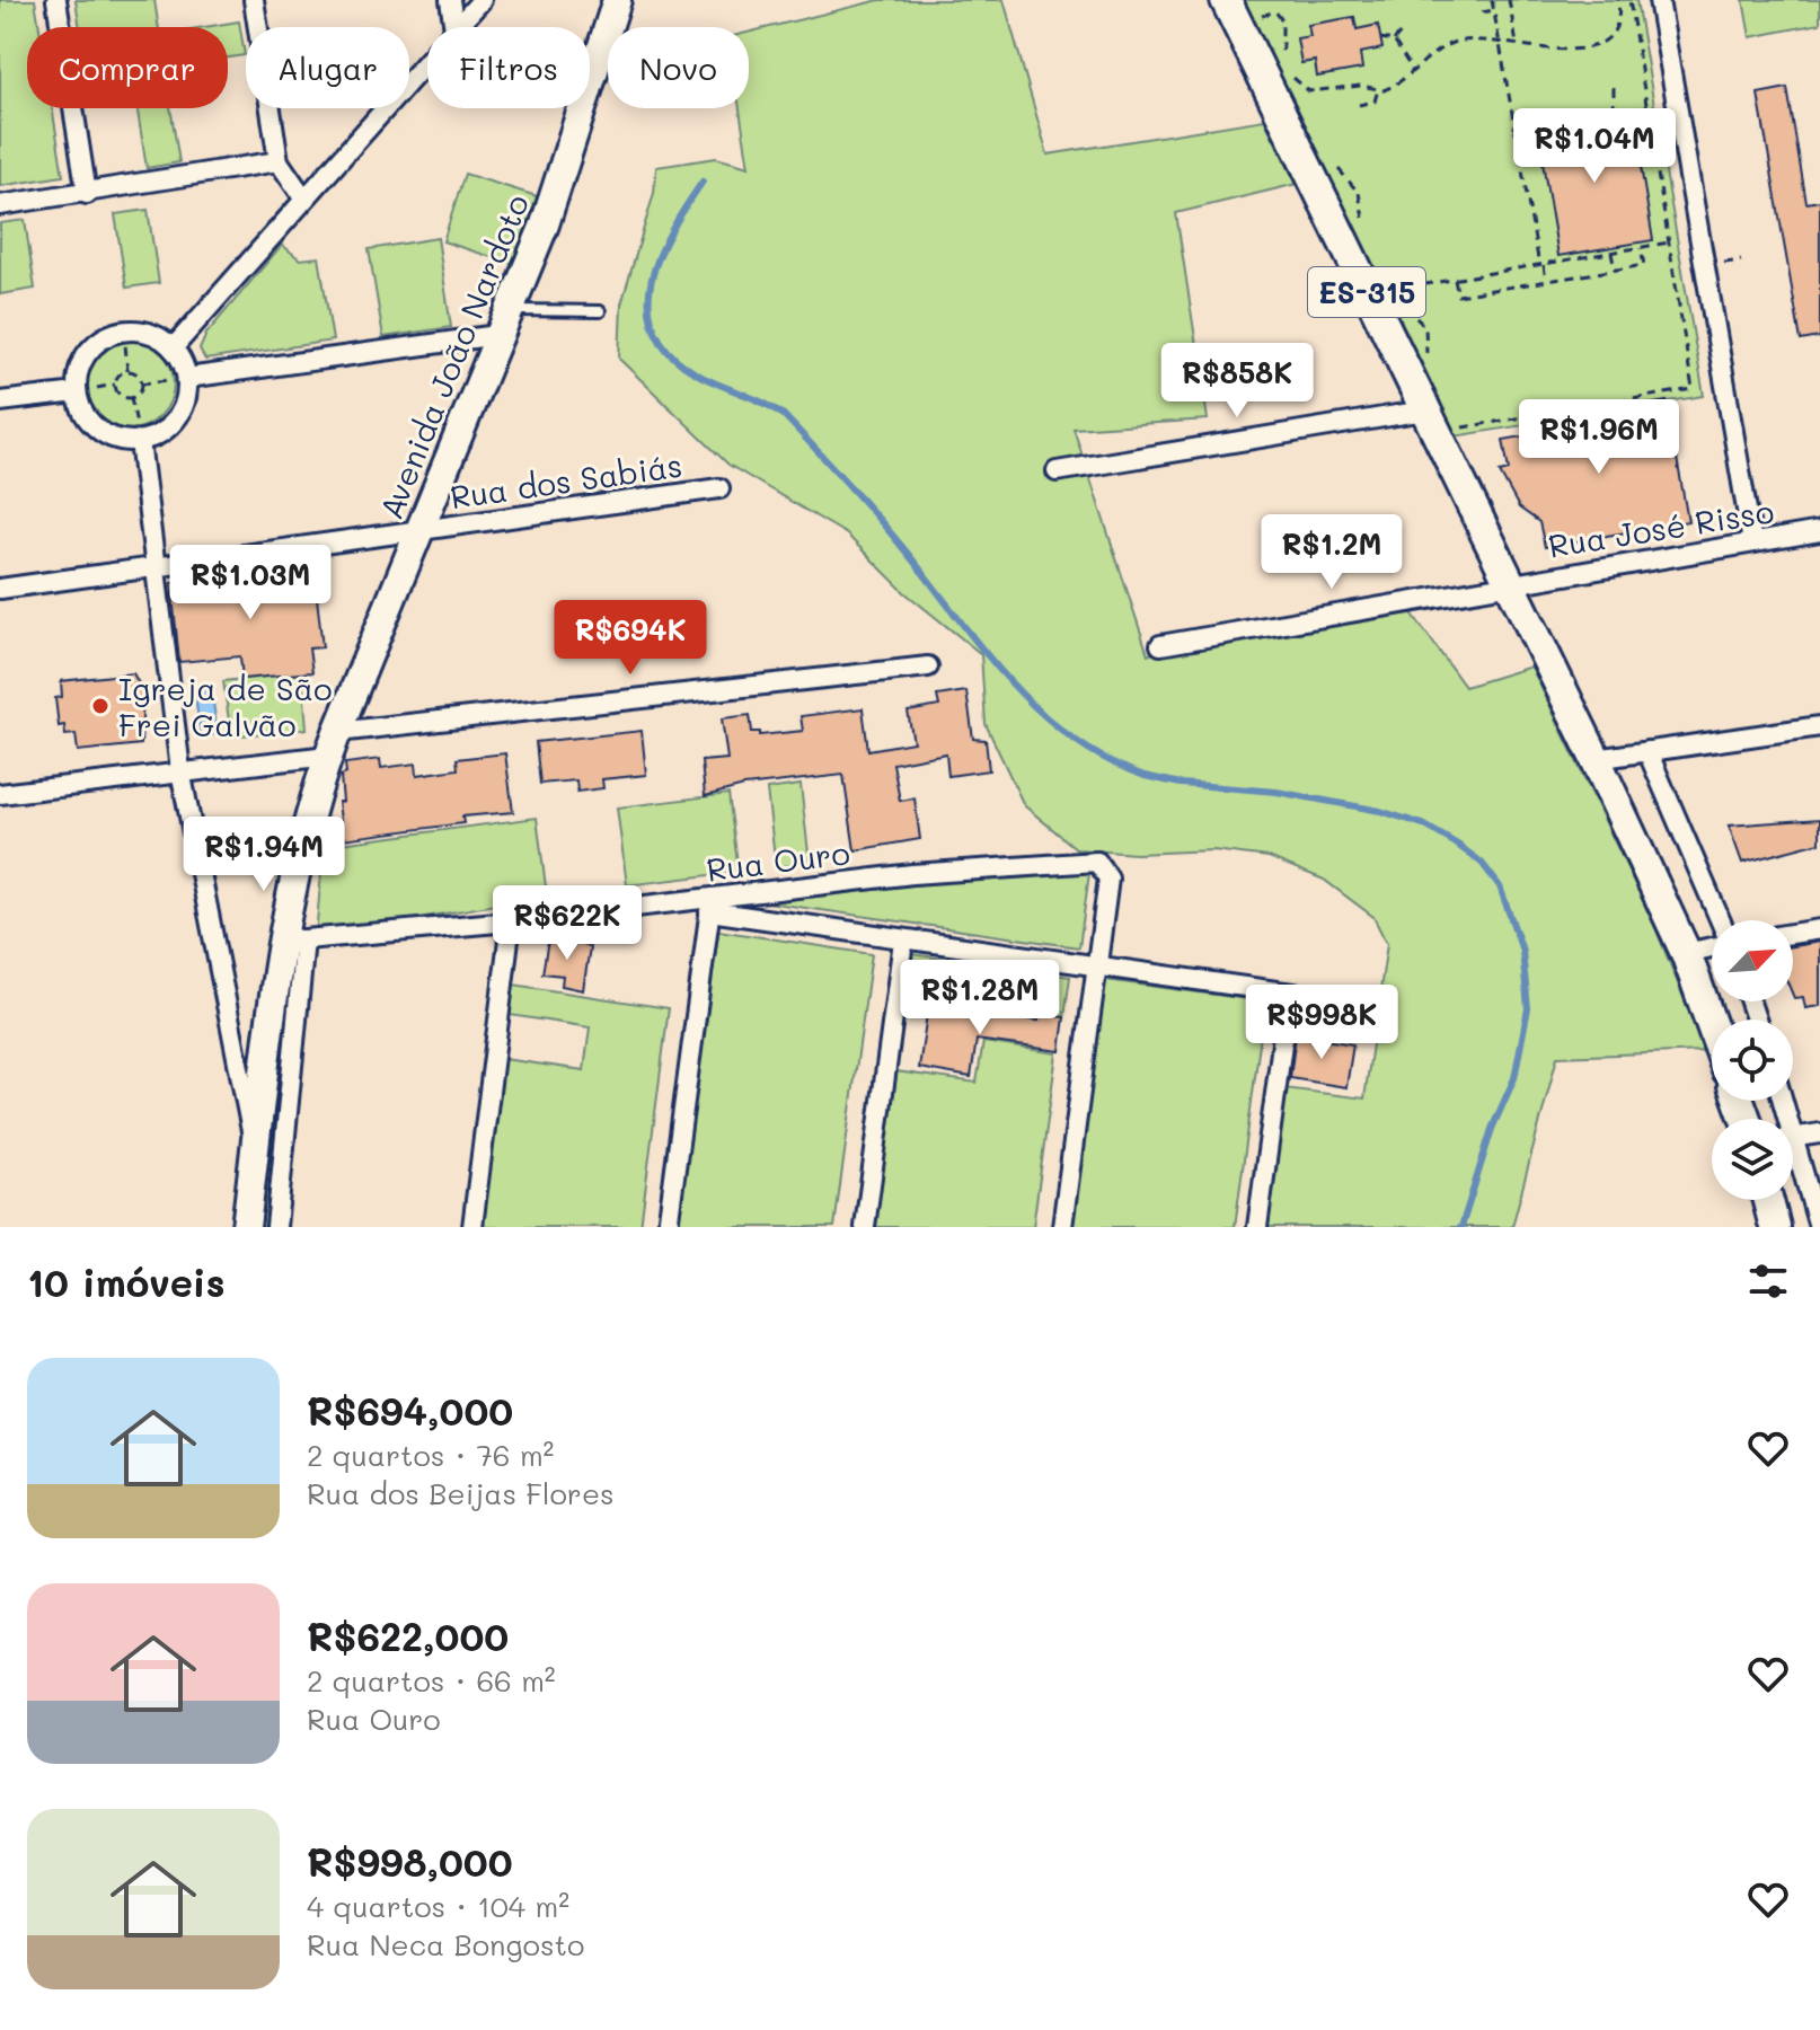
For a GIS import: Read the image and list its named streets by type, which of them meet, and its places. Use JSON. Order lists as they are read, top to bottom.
{
  "streets": {
    "main road": ["ES-315"],
    "street": [
      "Avenida João Nardoto",
      "Rua dos Sabiás",
      "Rua José Risso",
      "Rua Ouro"
    ]
  },
  "crossings": [
    ["ES-315", "Rua José Risso"],
    ["Avenida João Nardoto", "Rua dos Sabiás"],
    ["Avenida João Nardoto", "Rua Ouro"]
  ],
  "places": ["Igreja de São Frei Galvão"],
  "north": "top right",
  "page": {
    "chip": [
      "Comprar",
      "Alugar",
      "Filtros",
      "Novo"
    ],
    "price": [
      "R$1.04M",
      "R$858K",
      "R$1.96M",
      "R$1.2M",
      "R$1.03M",
      "R$694K",
      "R$1.94M",
      "R$622K",
      "R$1.28M",
      "R$998K"
    ],
    "heading": "10 imóveis",
    "list": [
      {
        "name": "R$694,000",
        "note": "2 quartos · 76 m² · Rua dos Beijas Flores"
      },
      {
        "name": "R$622,000",
        "note": "2 quartos · 66 m² · Rua Ouro"
      },
      {
        "name": "R$998,000",
        "note": "4 quartos · 104 m² · Rua Neca Bongosto"
      }
    ]
  }
}
